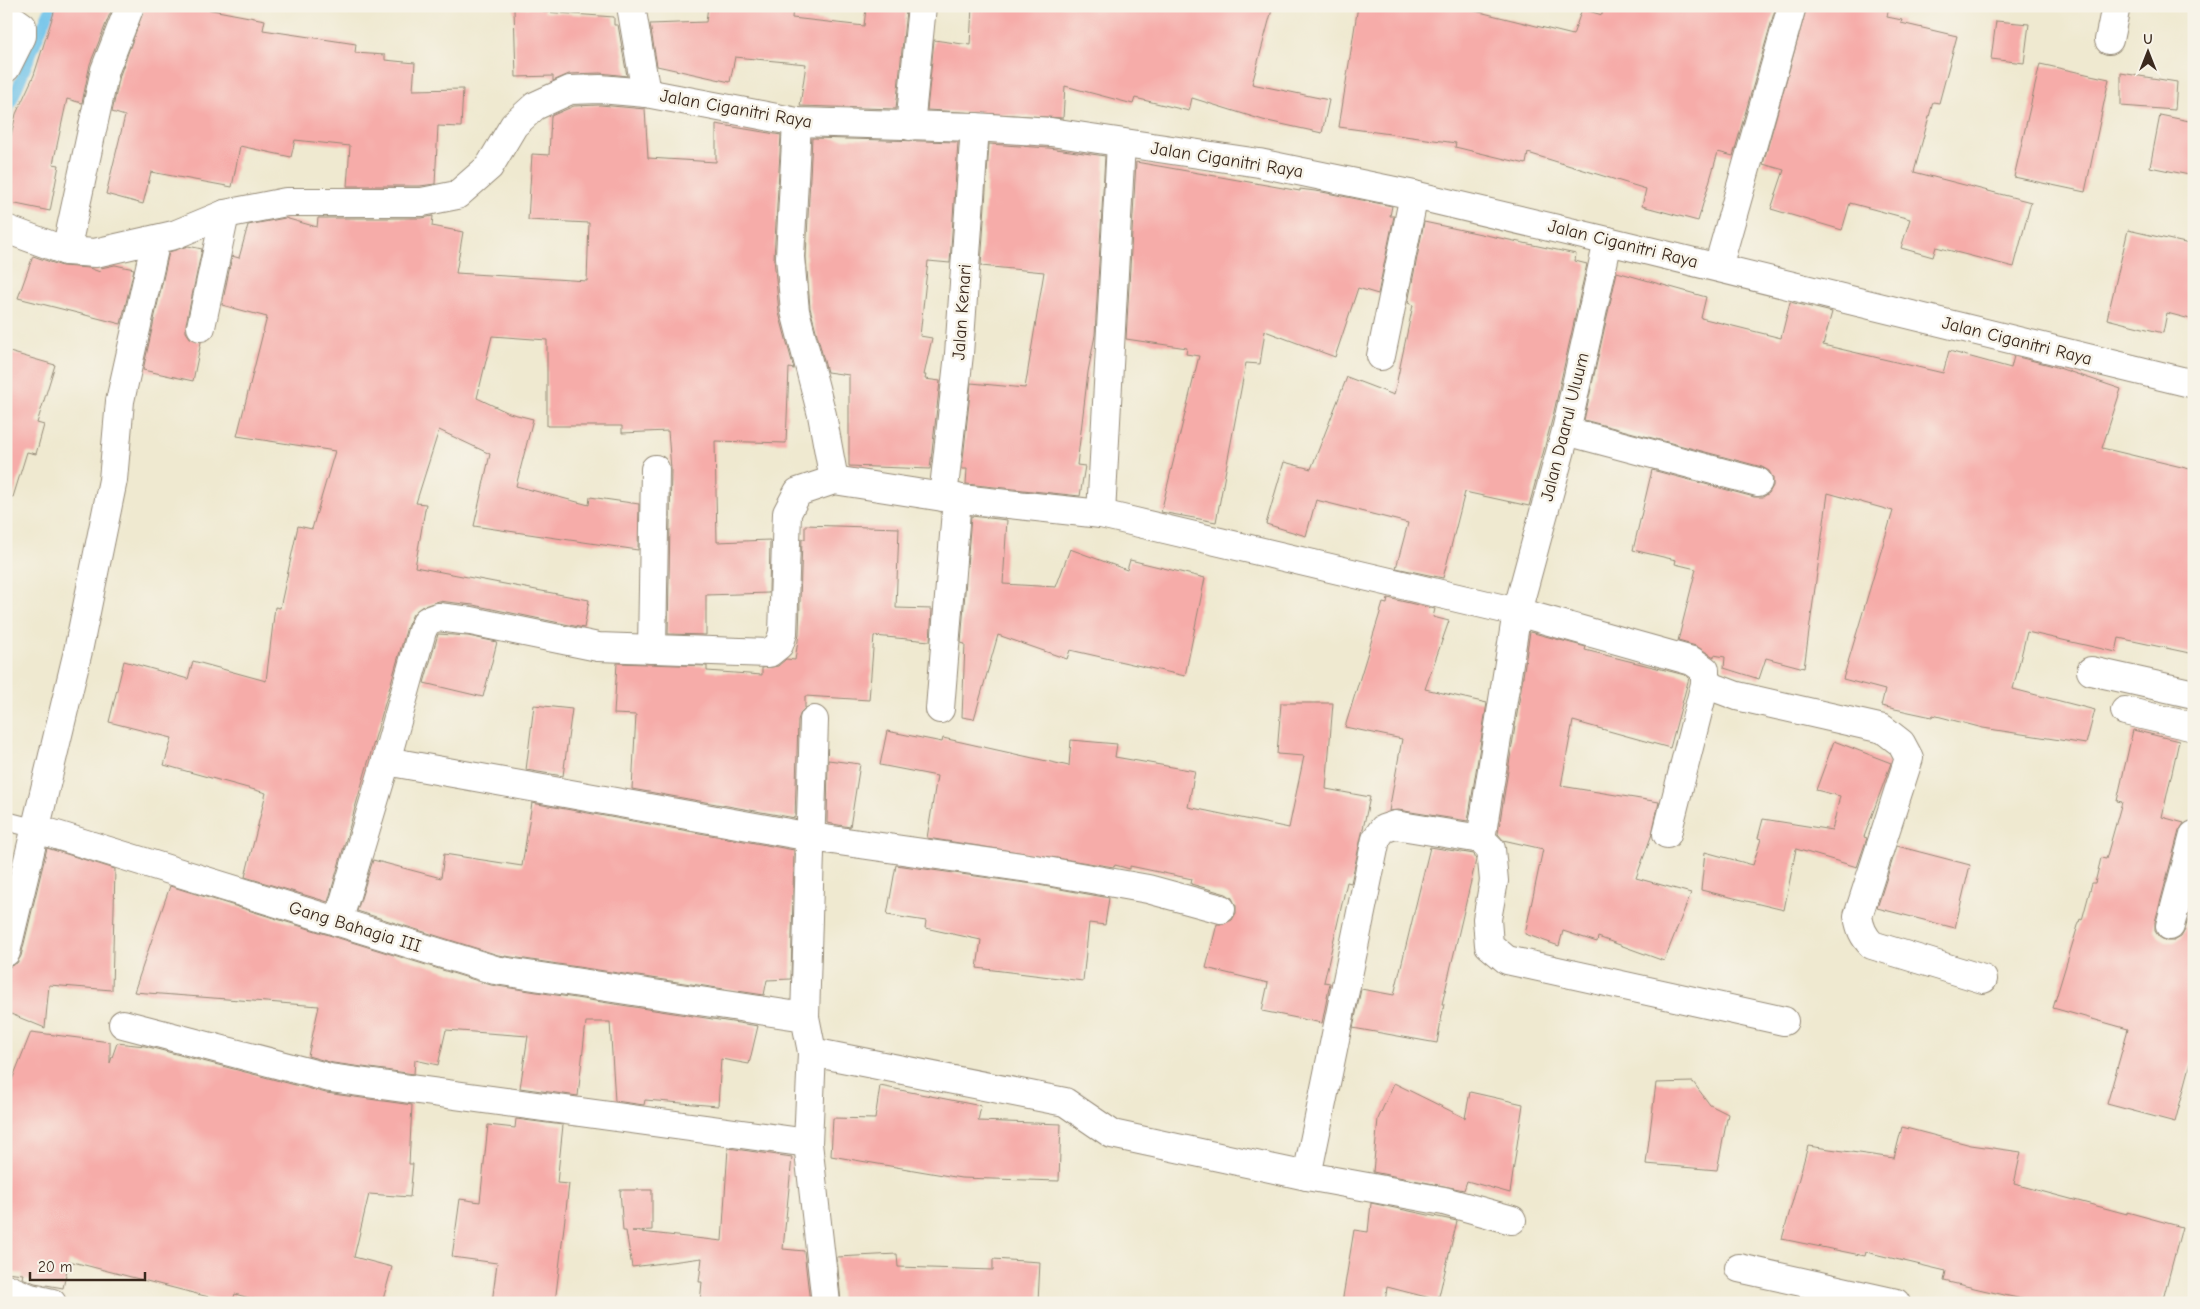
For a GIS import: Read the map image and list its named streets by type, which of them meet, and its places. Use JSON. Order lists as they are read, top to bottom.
{
  "streets": {
    "street": [
      "Jalan Ciganitri Raya",
      "Jalan Kenari",
      "Jalan Daarul Uluum",
      "Gang Bahagia III"
    ]
  },
  "crossings": [
    ["Jalan Ciganitri Raya", "Jalan Kenari"],
    ["Jalan Ciganitri Raya", "Jalan Daarul Uluum"]
  ],
  "scale_bar": "20 m",
  "north": "top"
}
